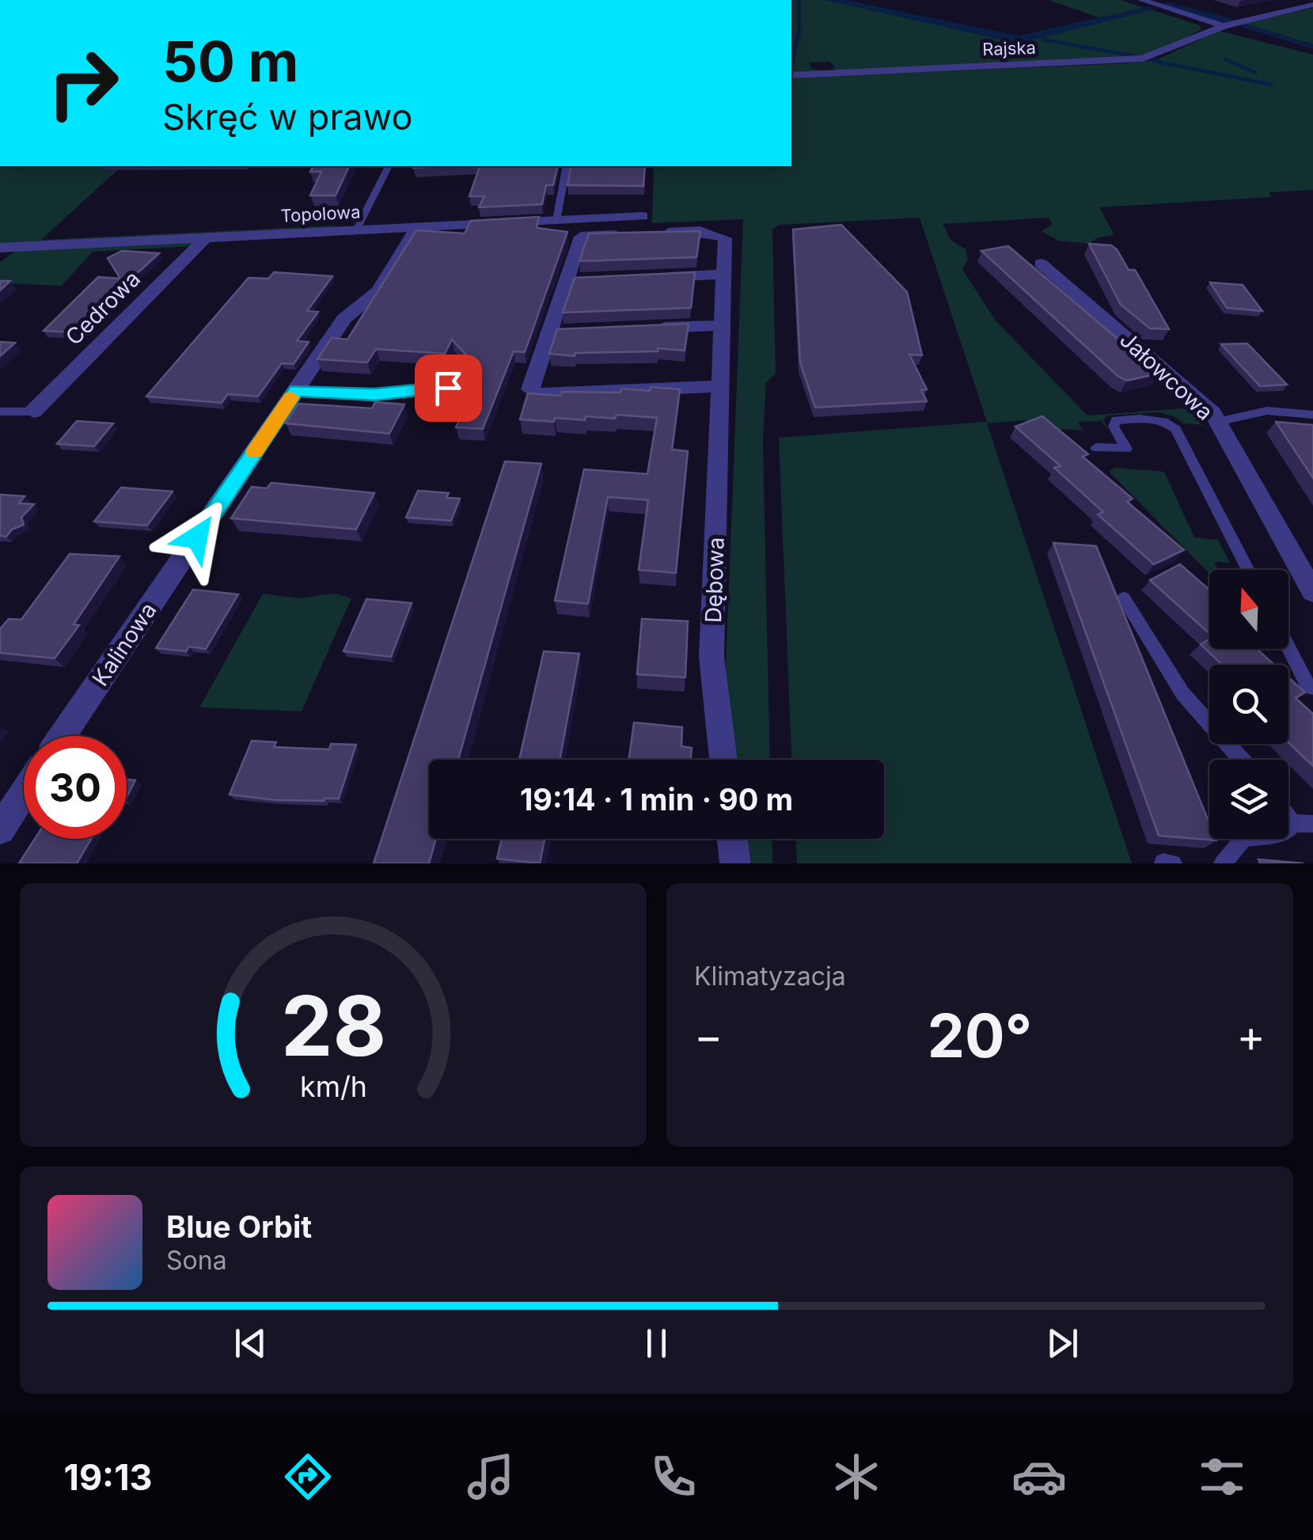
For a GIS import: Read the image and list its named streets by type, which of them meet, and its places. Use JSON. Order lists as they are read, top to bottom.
{
  "streets": {
    "street": [
      "Rajska",
      "Topolowa",
      "Cedrowa",
      "Jałowcowa",
      "Dębowa",
      "Kalinowa"
    ]
  },
  "crossings": [
    ["Topolowa", "Cedrowa"],
    ["Topolowa", "Dębowa"],
    ["Topolowa", "Kalinowa"]
  ],
  "north": "top",
  "page": {
    "turn": ["50 m", "Skręć w prawo"],
    "limit": "30",
    "trip": "19:14 · 1 min · 90 m",
    "tile": "Klimatyzacja",
    "heat": ["−", "20°", "+"],
    "song": ["Blue Orbit", "Sona"],
    "tabs": "19:13",
    "gauge": ["28", "km/h"]
  }
}
